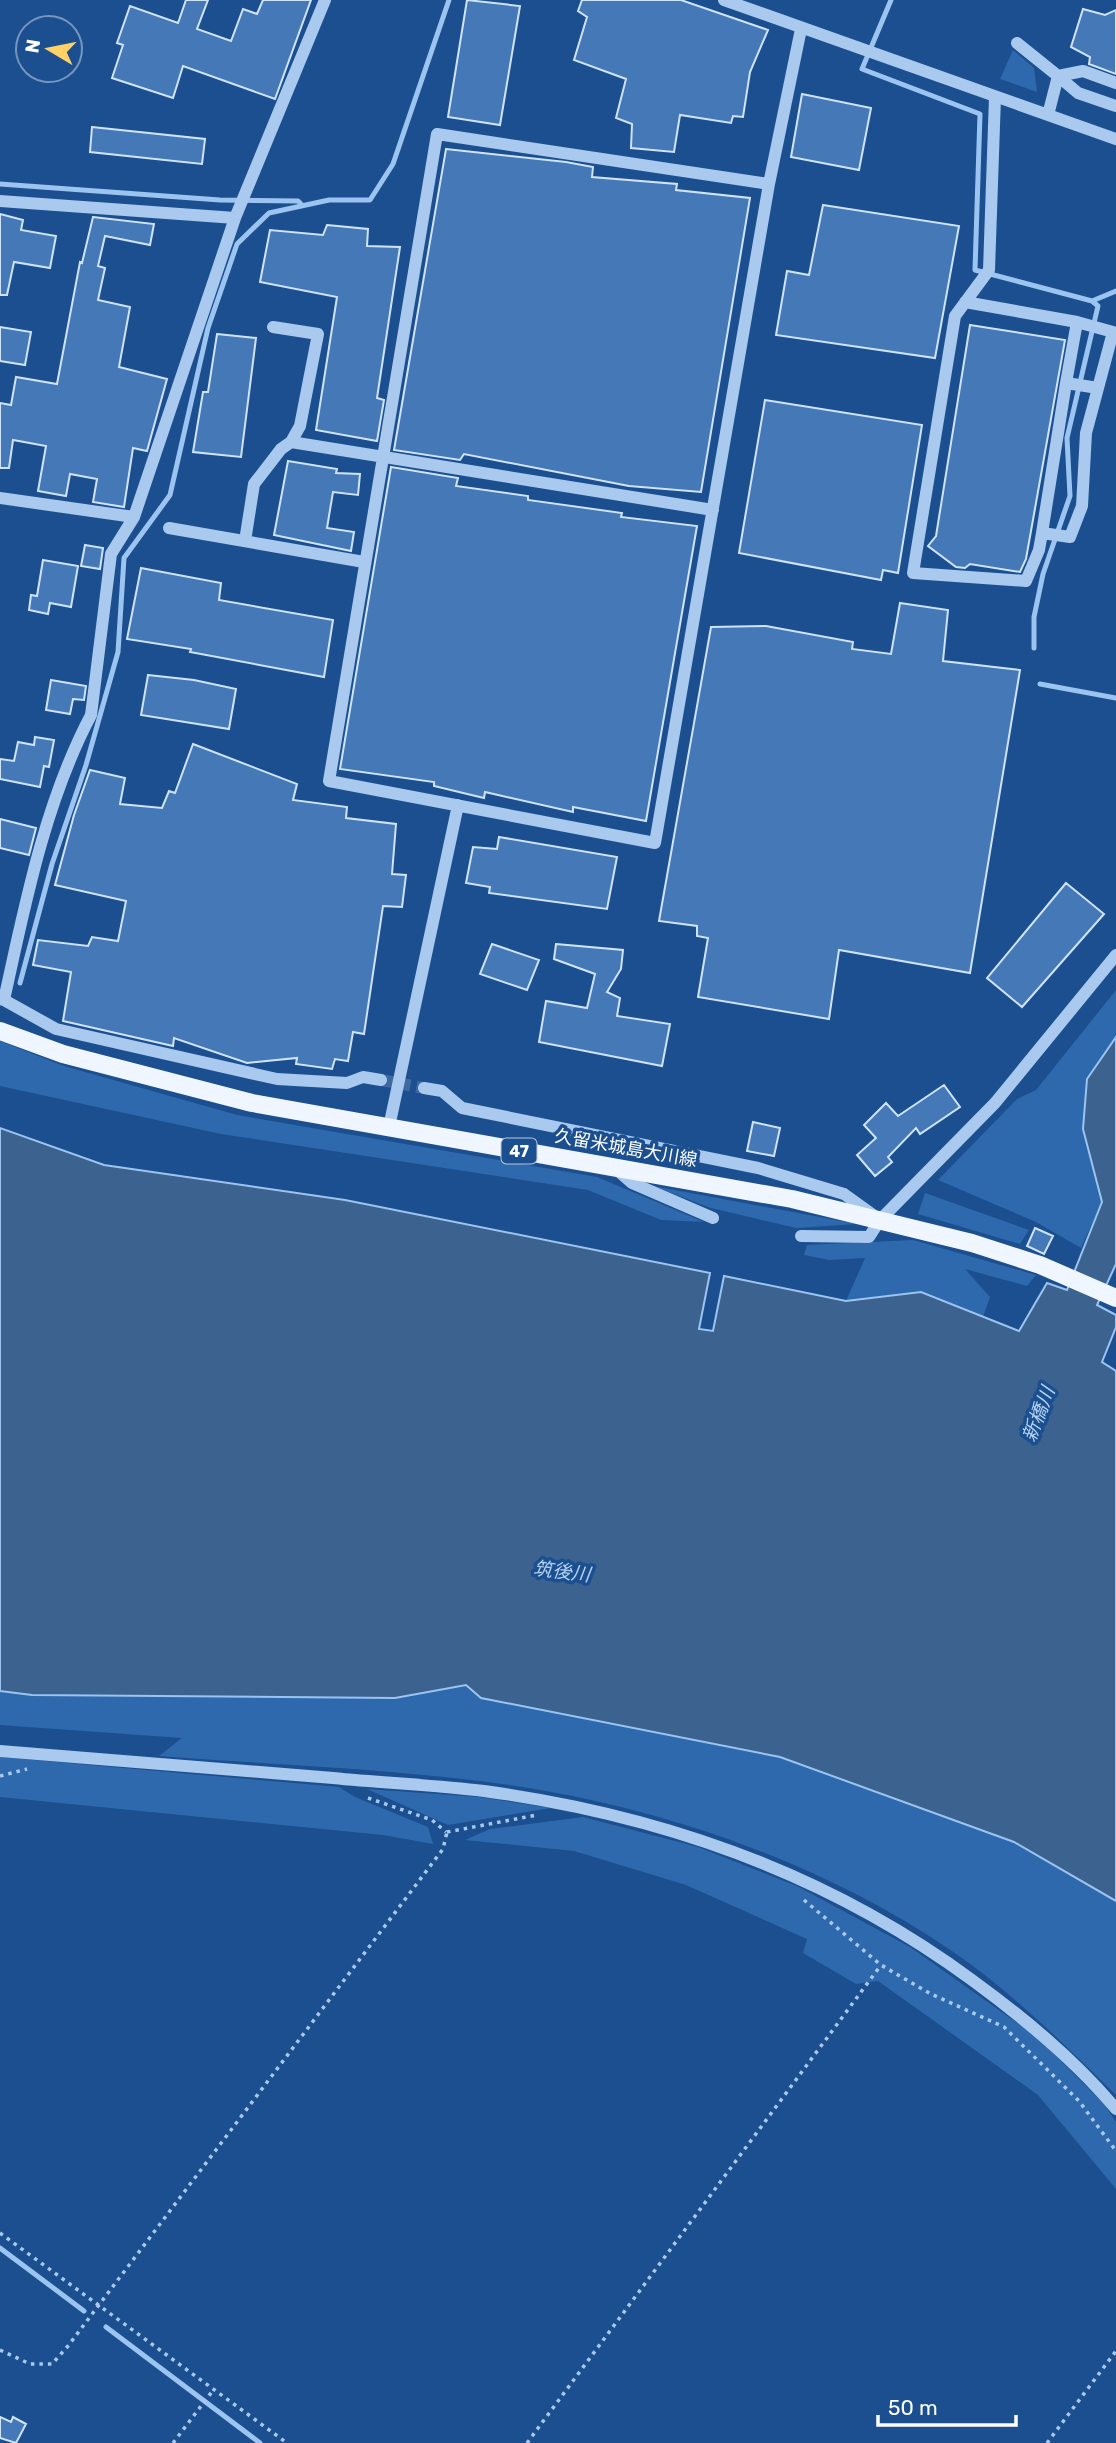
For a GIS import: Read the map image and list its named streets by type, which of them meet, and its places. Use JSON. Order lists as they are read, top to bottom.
{
  "streets": {
    "main road": ["久留米城島大川線", "47"]
  },
  "water": ["新橋川", "筑後川"],
  "scale_bar": "50 m",
  "north": "left"
}
